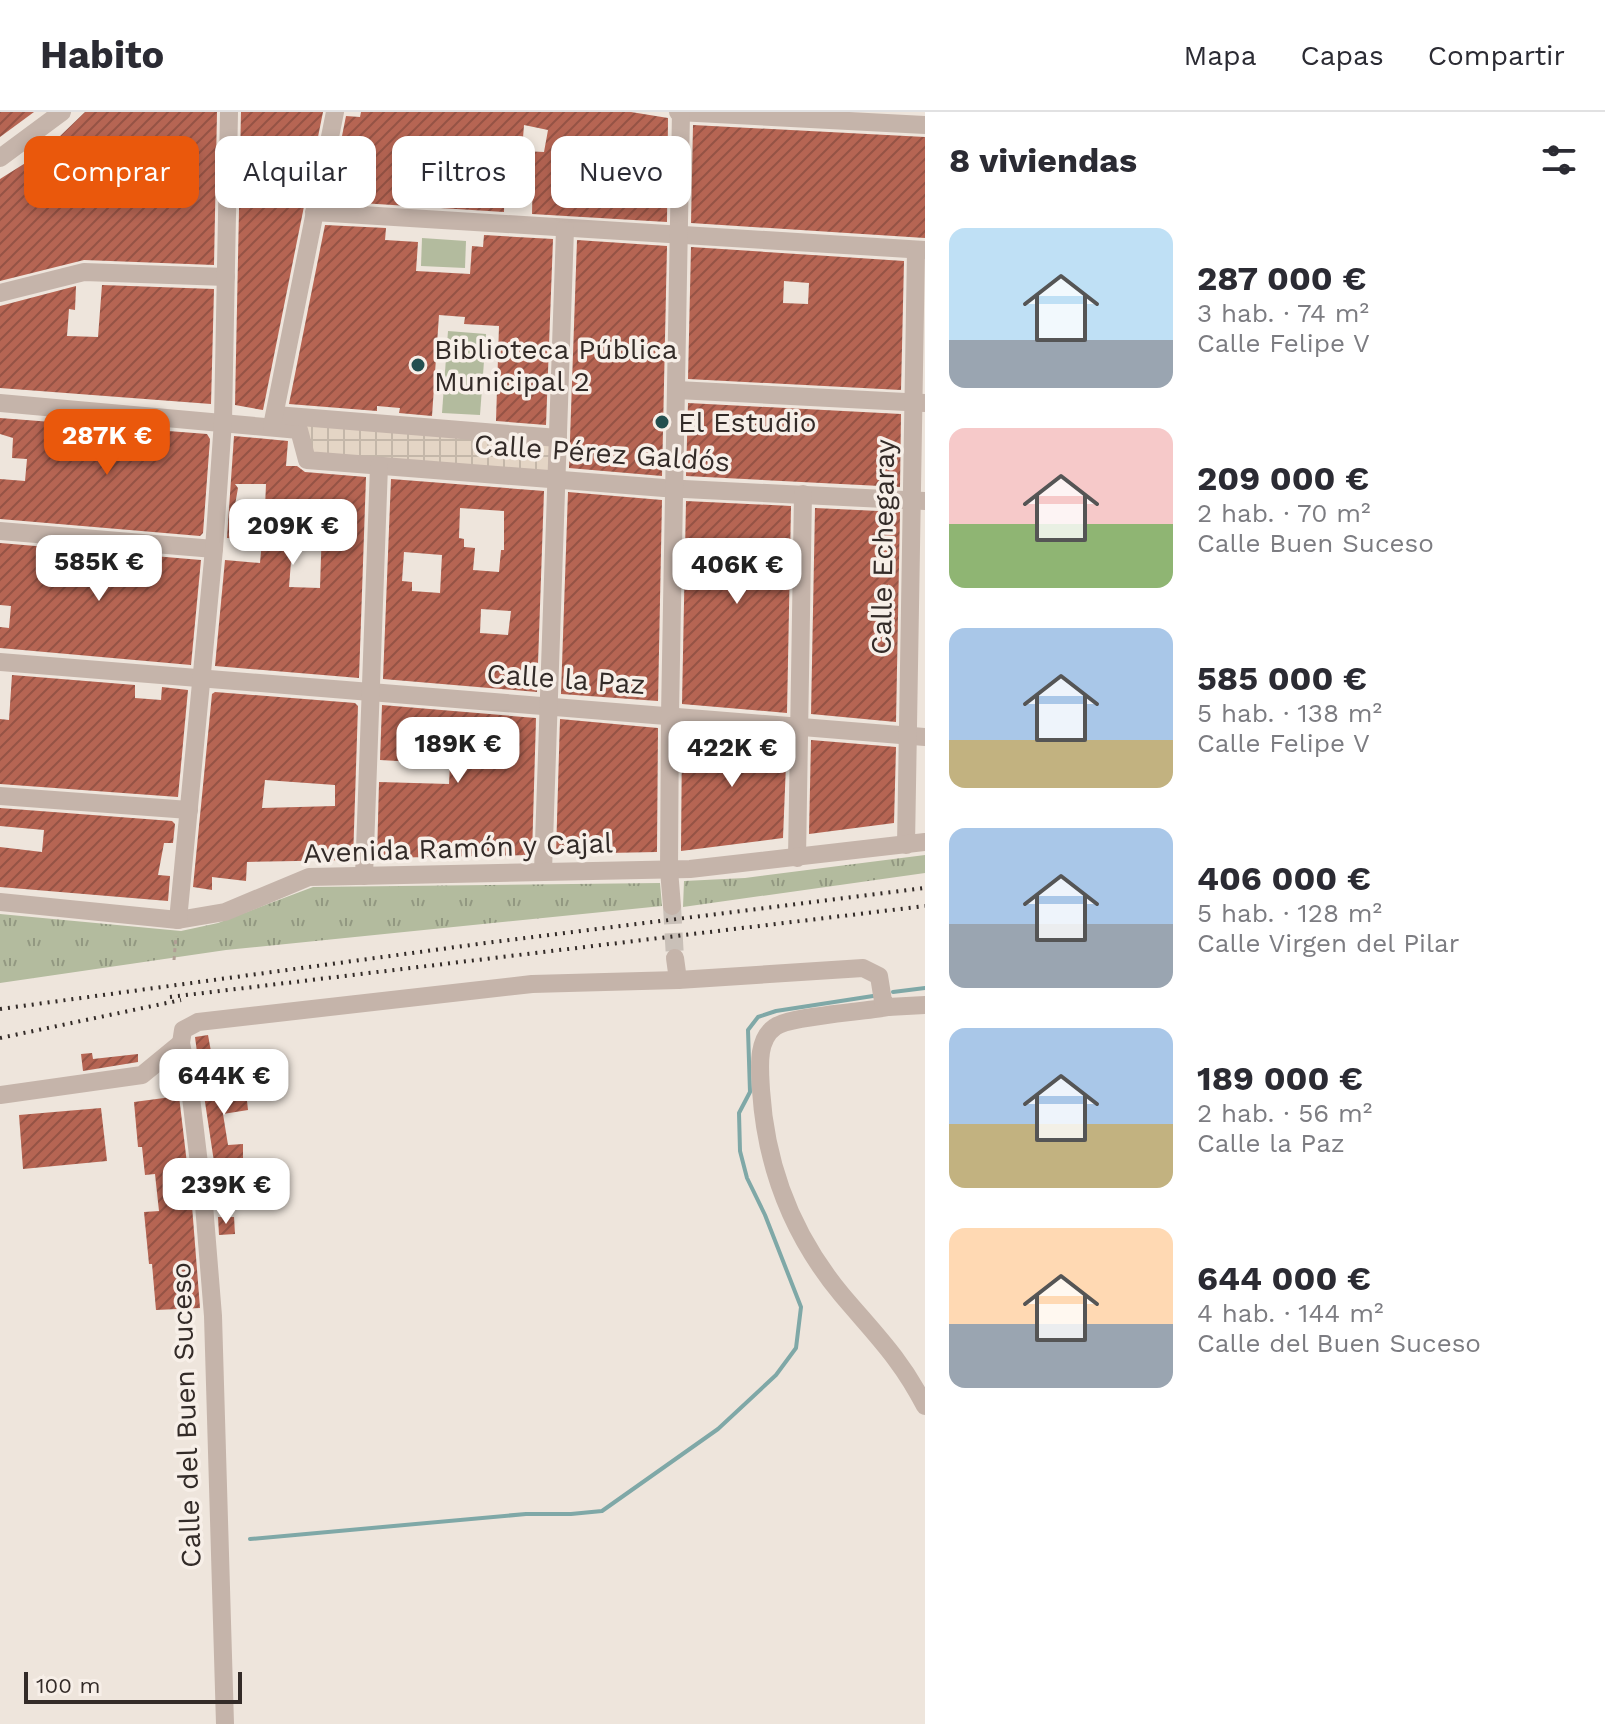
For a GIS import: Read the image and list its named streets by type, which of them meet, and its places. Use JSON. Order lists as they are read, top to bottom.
{
  "streets": {
    "street": [
      "Calle Pérez Galdós",
      "Calle Echegaray",
      "Calle la Paz",
      "Avenida Ramón y Cajal",
      "Calle del Buen Suceso"
    ]
  },
  "crossings": [
    ["Calle Pérez Galdós", "Calle Echegaray"],
    ["Calle Echegaray", "Calle la Paz"],
    ["Calle Echegaray", "Avenida Ramón y Cajal"]
  ],
  "places": ["Biblioteca Pública Municipal 2", "El Estudio"],
  "scale_bar": "100 m",
  "page": {
    "header": "Habito",
    "nav": ["Mapa", "Capas", "Compartir"],
    "heading": "8 viviendas",
    "chip": [
      "Comprar",
      "Alquilar",
      "Filtros",
      "Nuevo"
    ],
    "list": [
      {
        "name": "287 000 €",
        "note": "3 hab. · 74 m² · Calle Felipe V"
      },
      {
        "name": "209 000 €",
        "note": "2 hab. · 70 m² · Calle Buen Suceso"
      },
      {
        "name": "585 000 €",
        "note": "5 hab. · 138 m² · Calle Felipe V"
      },
      {
        "name": "406 000 €",
        "note": "5 hab. · 128 m² · Calle Virgen del Pilar"
      },
      {
        "name": "189 000 €",
        "note": "2 hab. · 56 m² · Calle la Paz"
      },
      {
        "name": "644 000 €",
        "note": "4 hab. · 144 m² · Calle del Buen Suceso"
      }
    ],
    "price": [
      "287K €",
      "209K €",
      "585K €",
      "406K €",
      "189K €",
      "422K €",
      "644K €",
      "239K €"
    ],
    "scale": "100 m"
  }
}
